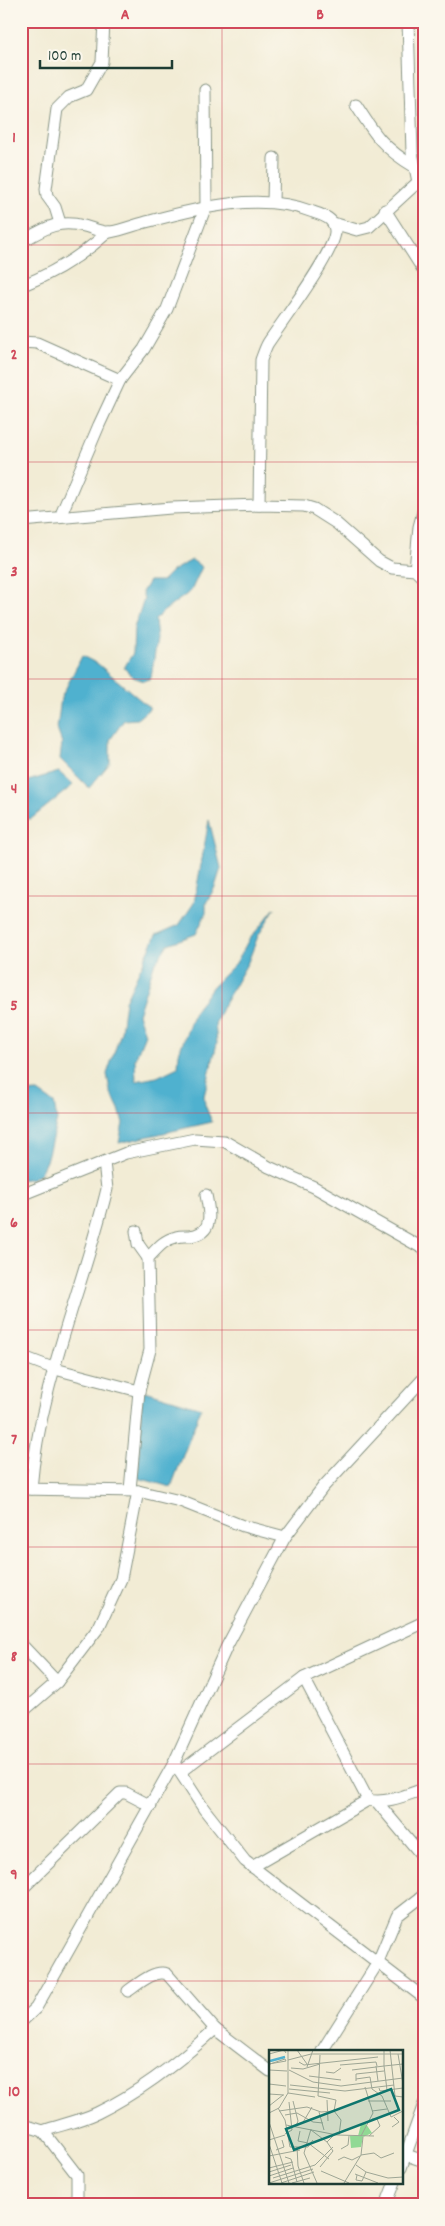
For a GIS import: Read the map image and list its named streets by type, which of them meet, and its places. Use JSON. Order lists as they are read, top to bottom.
{
  "scale_bar": "100 m",
  "grid": {
    "columns": ["A", "B"],
    "rows": [
      "1",
      "2",
      "3",
      "4",
      "5",
      "6",
      "7",
      "8",
      "9",
      "10"
    ]
  }
}
